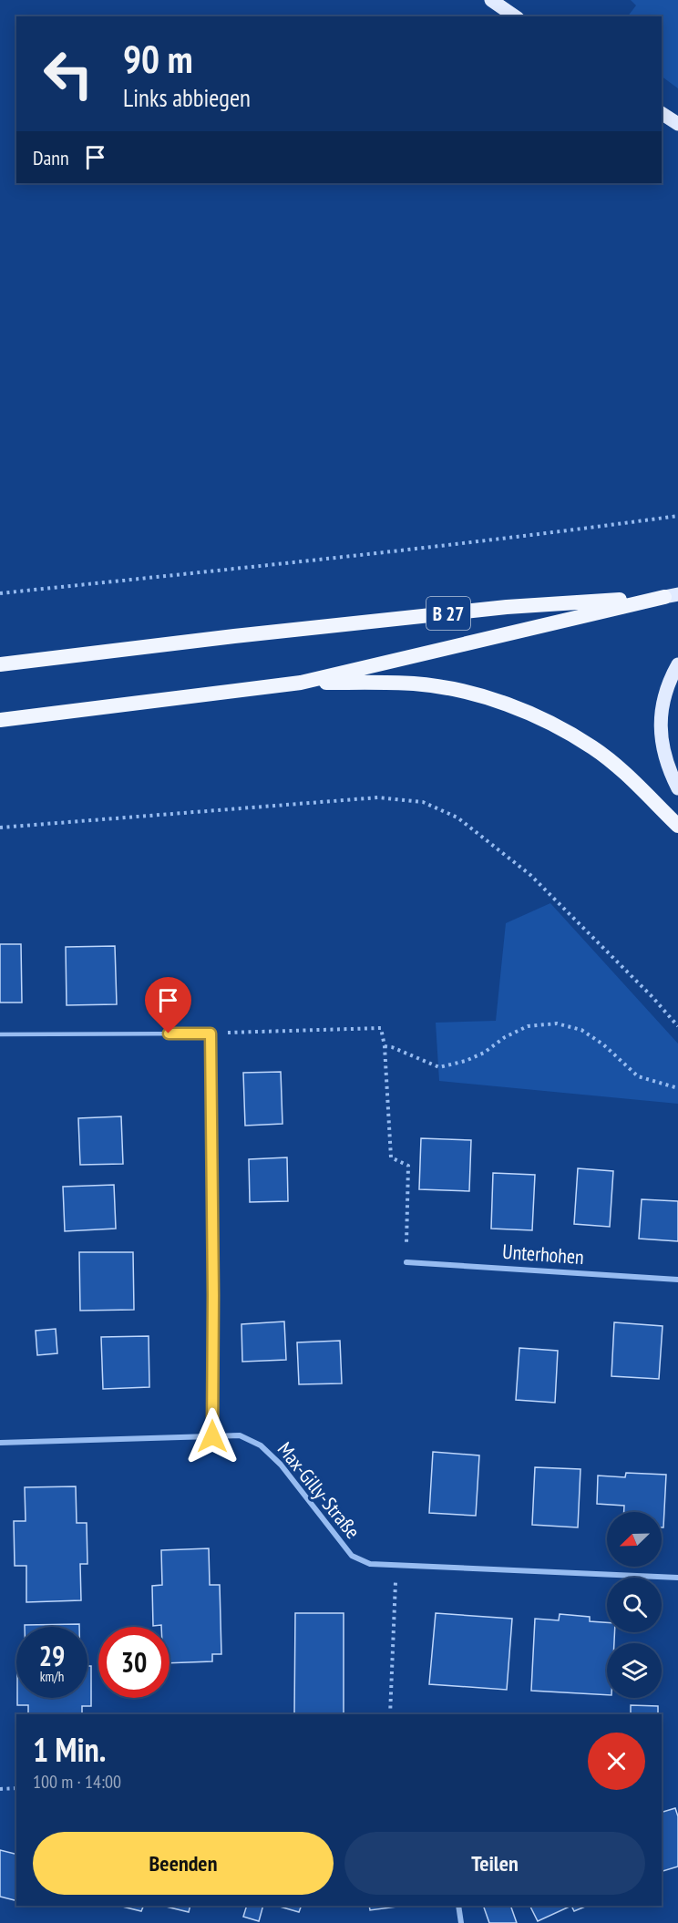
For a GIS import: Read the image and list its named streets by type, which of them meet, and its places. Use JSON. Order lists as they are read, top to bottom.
{
  "streets": {
    "highway": ["B 27"],
    "street": ["Unterhohen", "Max-Gilly-Straße"]
  },
  "north": "bottom left",
  "page": {
    "turn": ["90 m", "Links abbiegen"],
    "then": "Dann",
    "speed": "29 km/h",
    "limit": "30",
    "heading": ["1 Min.", "100 m · 14:00"],
    "buttons": ["Beenden", "Teilen"]
  }
}
